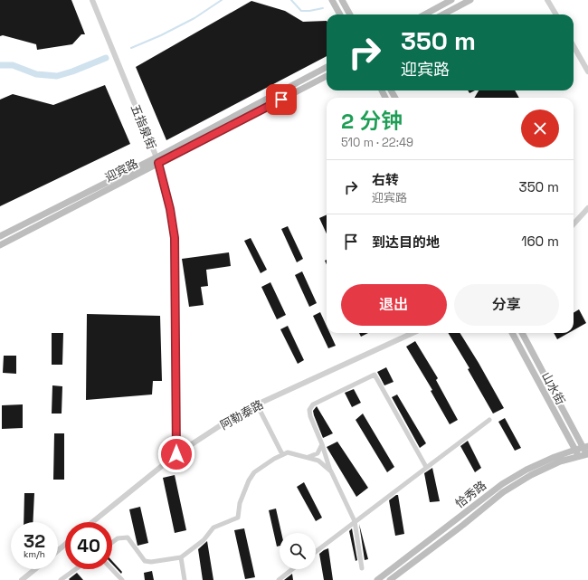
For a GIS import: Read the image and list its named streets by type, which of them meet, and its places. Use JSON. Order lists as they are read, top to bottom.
{
  "streets": {
    "main road": ["迎宾路", "山水街", "恰秀路"],
    "street": ["五指泉街", "阿勒泰路"]
  },
  "crossings": [
    ["五指泉街", "迎宾路"],
    ["五指泉街", "阿勒泰路"],
    ["山水街", "恰秀路"]
  ],
  "page": {
    "turn": ["350 m", "迎宾路"],
    "heading": ["2 分钟", "510 m · 22:49"],
    "list": [
      {
        "name": "右转",
        "note": "迎宾路",
        "value": "350 m"
      },
      {
        "name": "到达目的地",
        "value": "160 m"
      }
    ],
    "buttons": ["退出", "分享"],
    "speed": "32 km/h",
    "limit": "40"
  }
}
